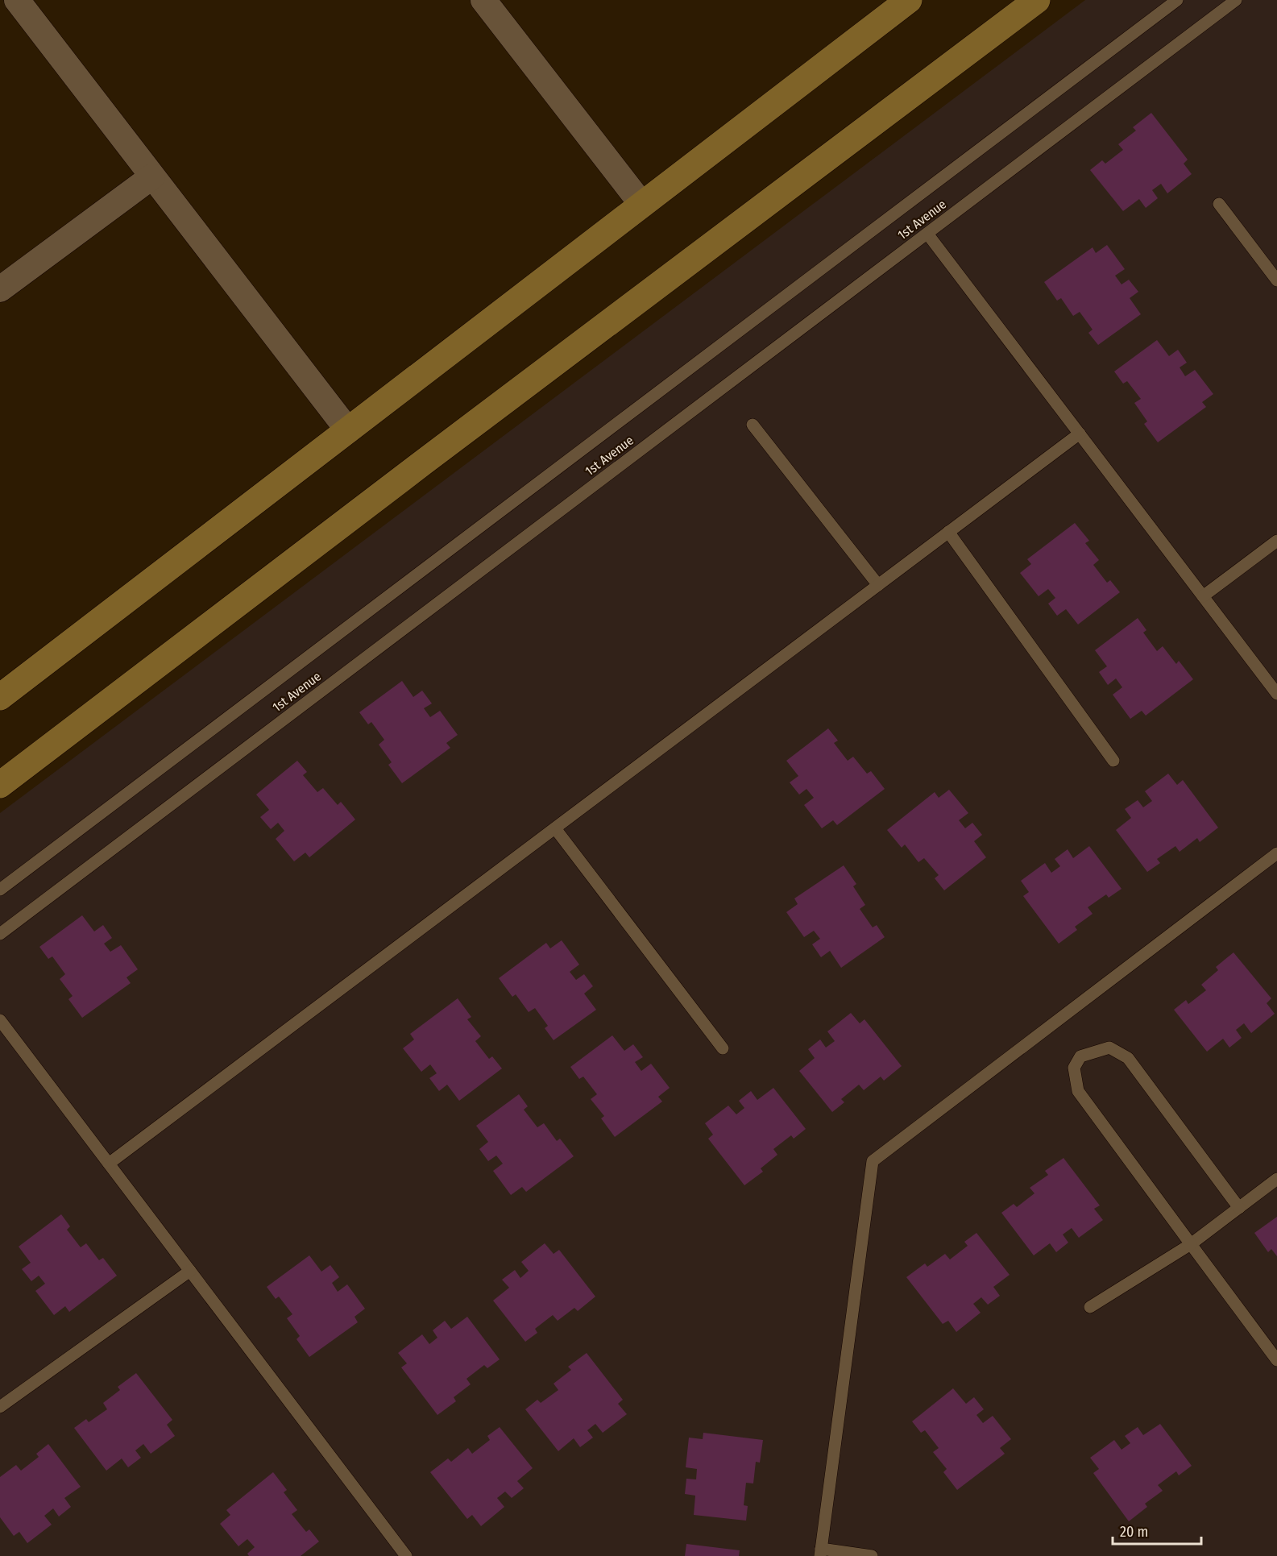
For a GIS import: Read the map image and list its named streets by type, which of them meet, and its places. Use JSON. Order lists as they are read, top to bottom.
{
  "streets": {
    "lane": ["1st Avenue"]
  },
  "scale_bar": "20 m"
}
